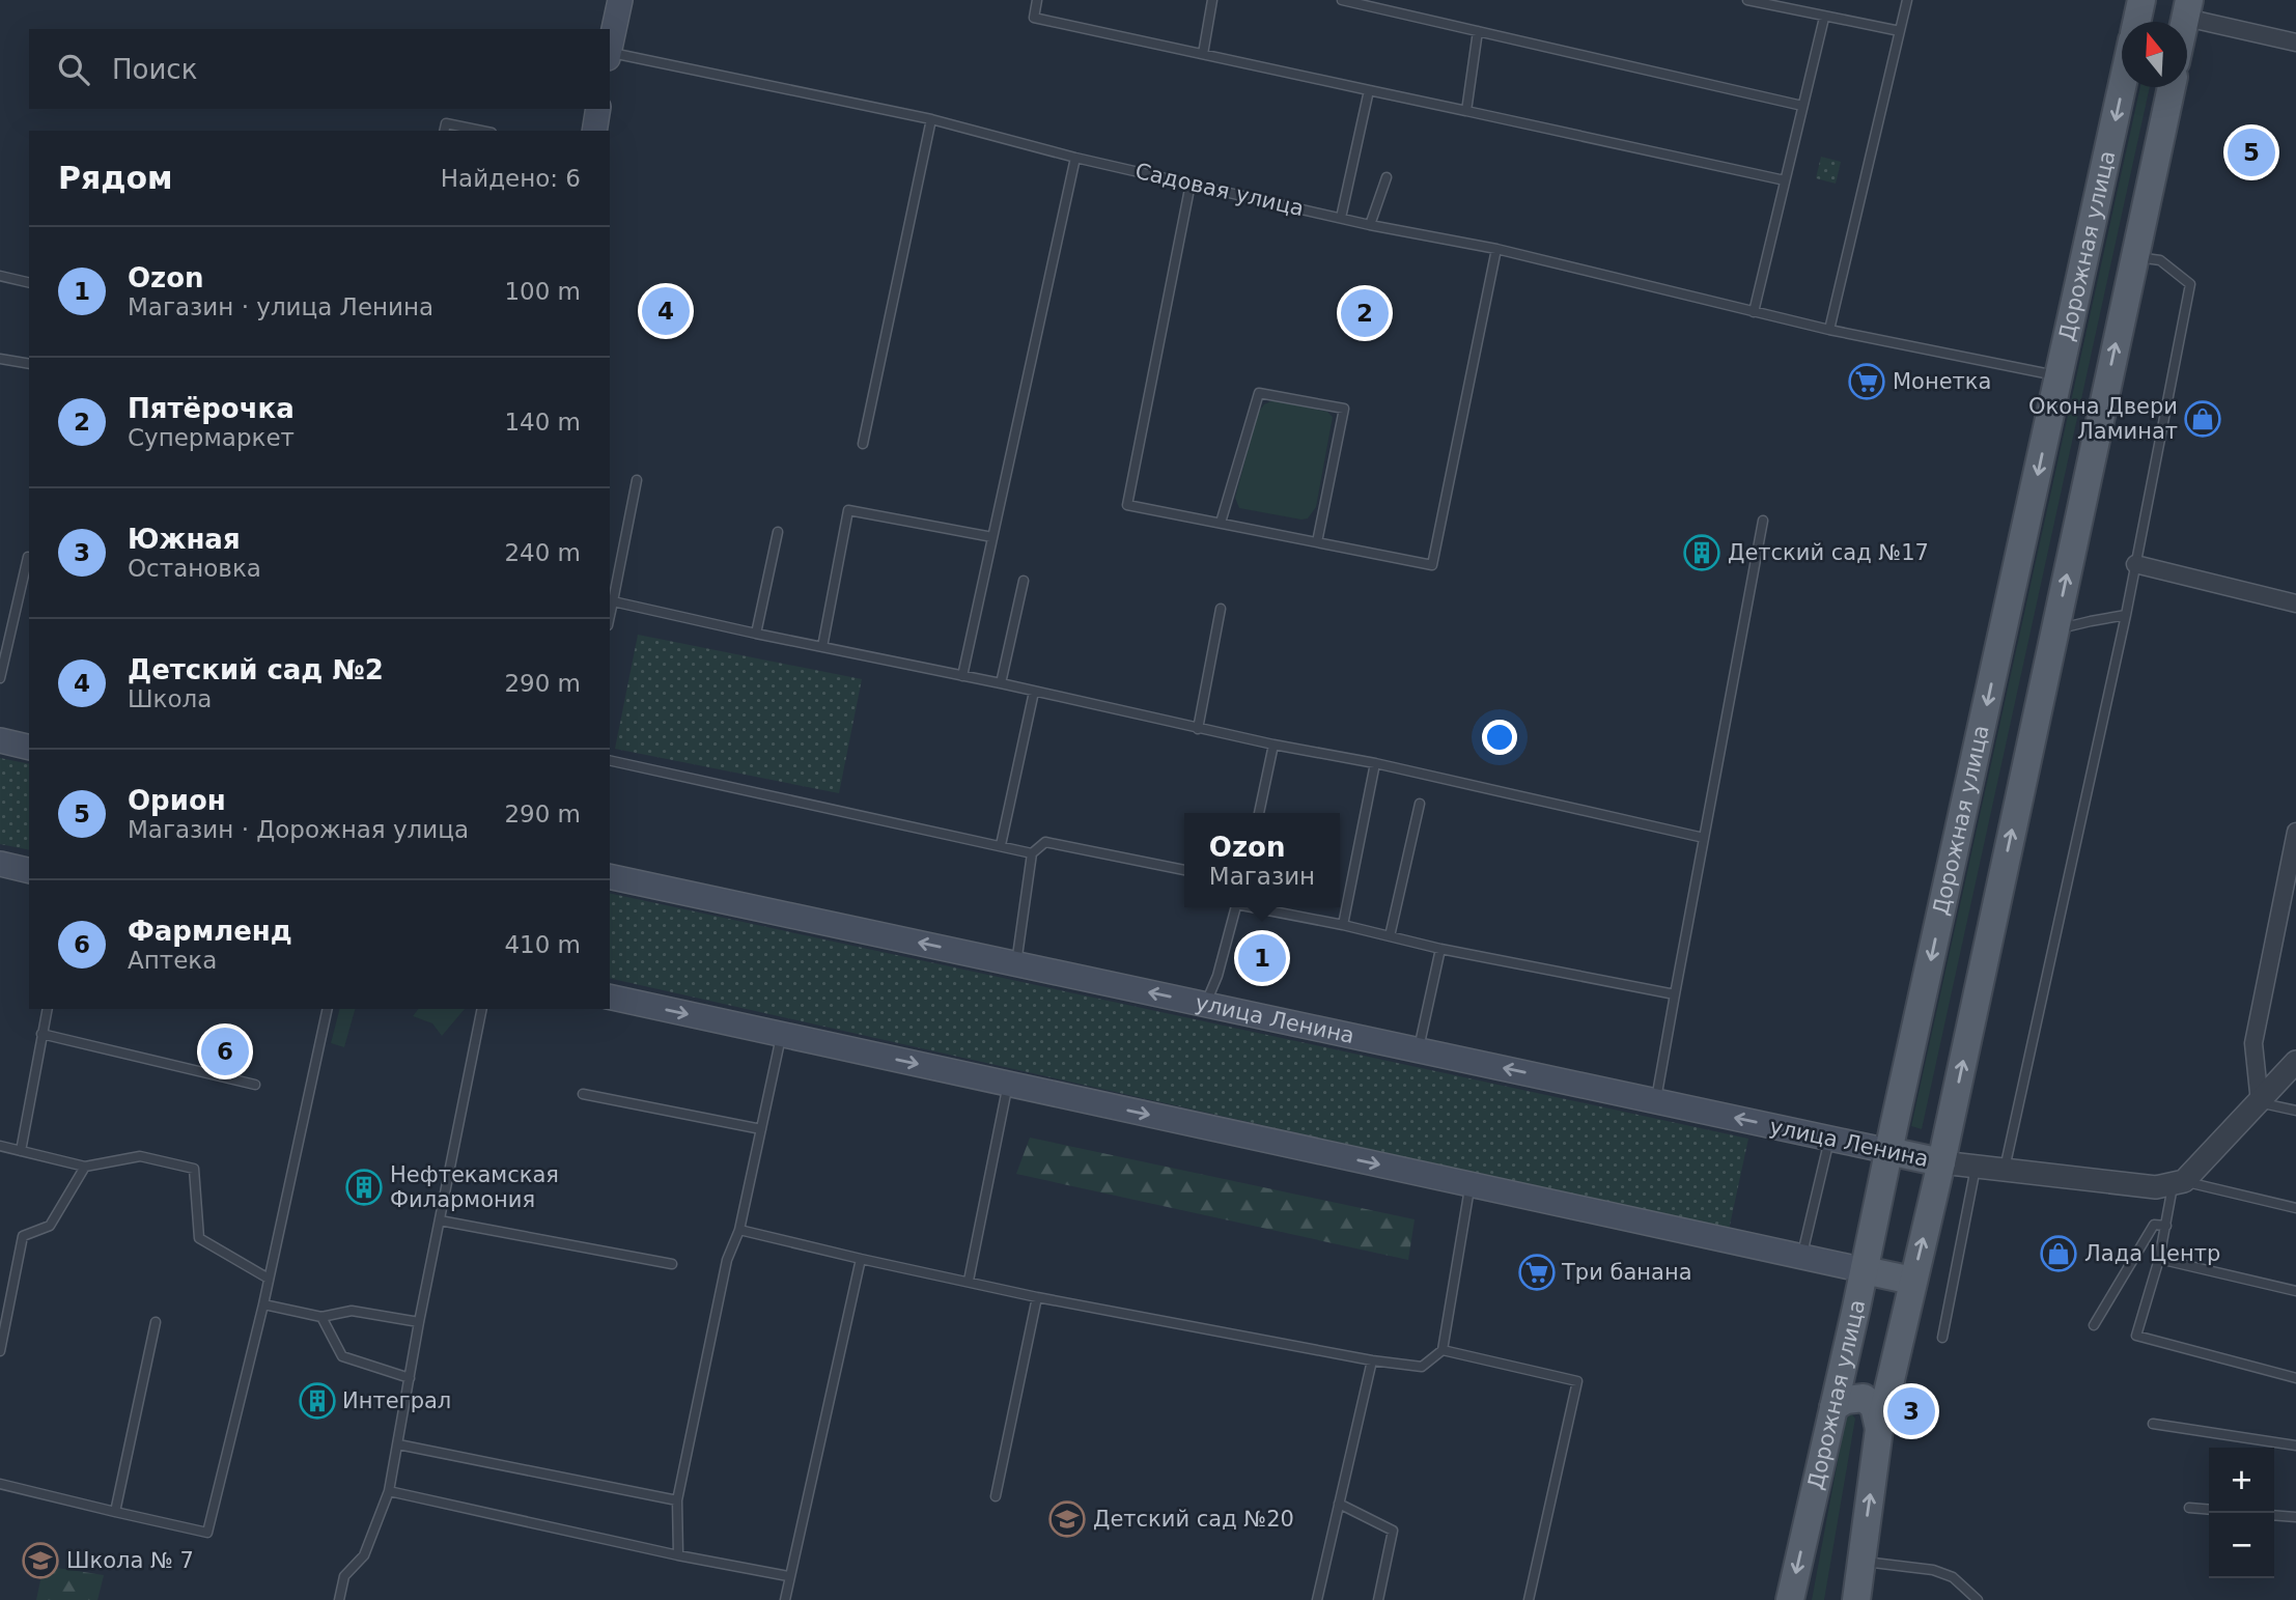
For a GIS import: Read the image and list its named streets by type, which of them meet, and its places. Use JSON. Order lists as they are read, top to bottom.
{
  "streets": {
    "main road": ["Дорожная улица", "улица Ленина"],
    "lane": ["Садовая улица"]
  },
  "crossings": [
    ["Садовая улица", "Дорожная улица"],
    ["Дорожная улица", "улица Ленина"]
  ],
  "places": {
    "supermarket": ["Монетка", "Три банана"],
    "shop": ["Окона Двери Ламинат", "Лада Центр"],
    "building": ["Детский сад №17", "Нефтекамская Филармония", "Интеграл"],
    "school or university": ["Детский сад №20", "Школа № 7"]
  },
  "north": "top",
  "page": {
    "search": "Поиск",
    "pins": [
      "5",
      "4",
      "2",
      "1",
      "6",
      "3"
    ],
    "heading": ["Рядом", "Найдено: 6"],
    "list": [
      {
        "mark": "1",
        "name": "Ozon",
        "note": "Магазин · улица Ленина",
        "value": "100 m"
      },
      {
        "mark": "2",
        "name": "Пятёрочка",
        "note": "Супермаркет",
        "value": "140 m"
      },
      {
        "mark": "3",
        "name": "Южная",
        "note": "Остановка",
        "value": "240 m"
      },
      {
        "mark": "4",
        "name": "Детский сад №2",
        "note": "Школа",
        "value": "290 m"
      },
      {
        "mark": "5",
        "name": "Орион",
        "note": "Магазин · Дорожная улица",
        "value": "290 m"
      },
      {
        "mark": "6",
        "name": "Фармленд",
        "note": "Аптека",
        "value": "410 m"
      }
    ],
    "popup": ["Ozon", "Магазин"],
    "map_buttons": ["+", "−"]
  }
}
